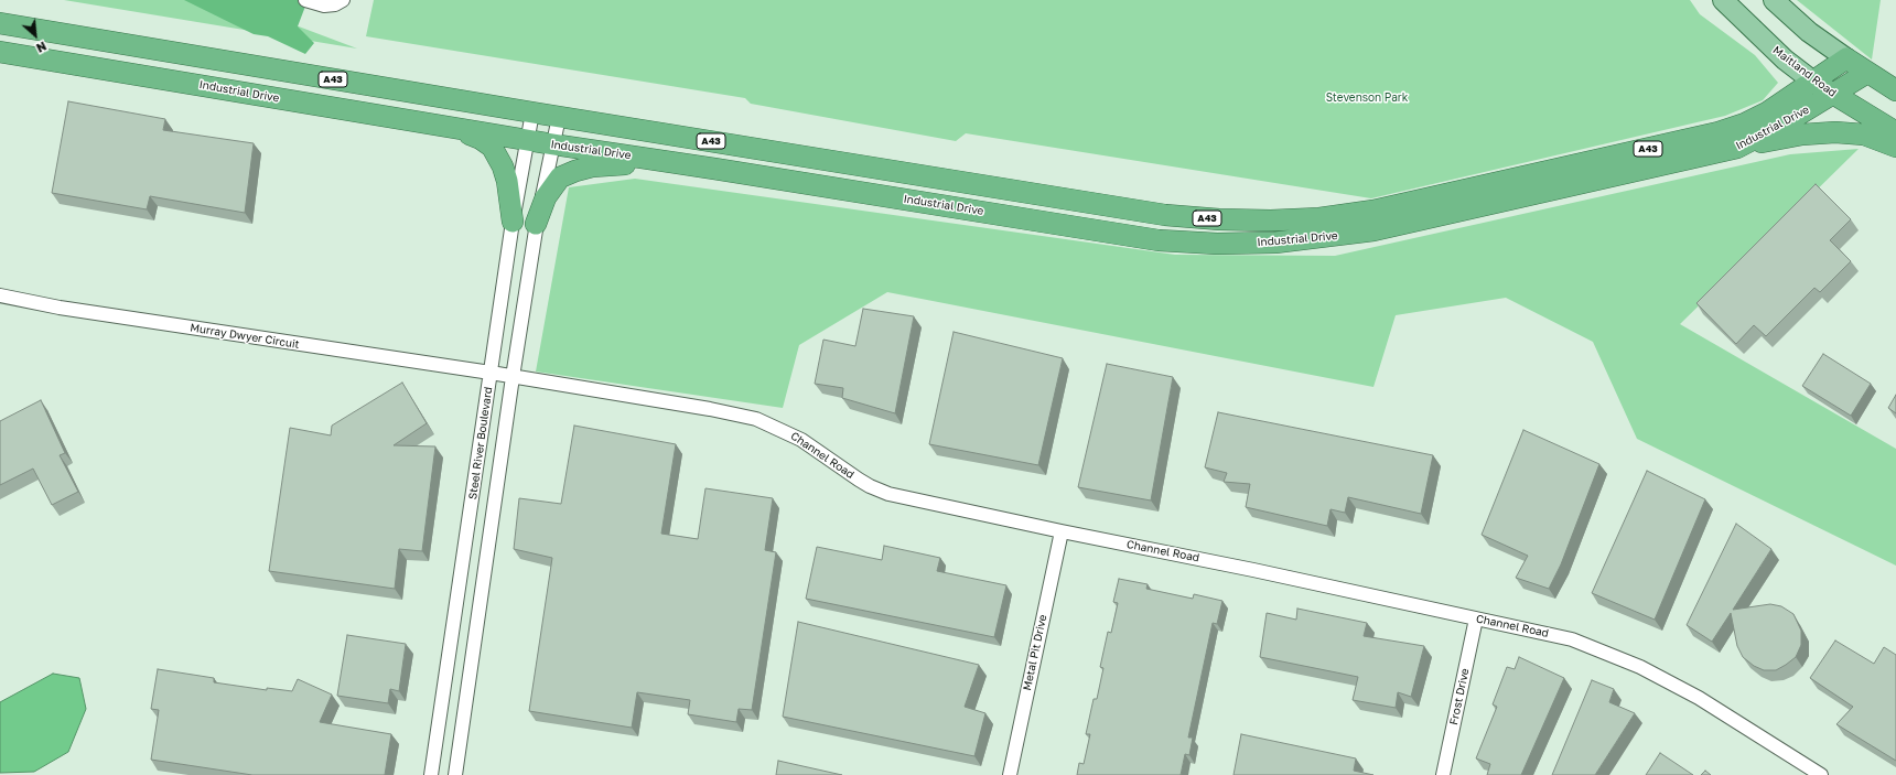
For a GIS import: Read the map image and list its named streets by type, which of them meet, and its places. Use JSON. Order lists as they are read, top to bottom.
{
  "streets": {
    "highway": ["Maitland Road", "A43", "Industrial Drive"],
    "street": [
      "Murray Dwyer Circuit",
      "Steel River Boulevard",
      "Channel Road",
      "Metal Pit Drive",
      "Frost Drive"
    ]
  },
  "crossings": [
    ["Maitland Road", "Industrial Drive"],
    ["A43", "Industrial Drive"],
    ["Industrial Drive", "Steel River Boulevard"],
    ["Murray Dwyer Circuit", "Steel River Boulevard"],
    ["Murray Dwyer Circuit", "Channel Road"],
    ["Steel River Boulevard", "Channel Road"],
    ["Channel Road", "Metal Pit Drive"],
    ["Channel Road", "Frost Drive"]
  ],
  "parks": ["Stevenson Park"],
  "north": "bottom right"
}
